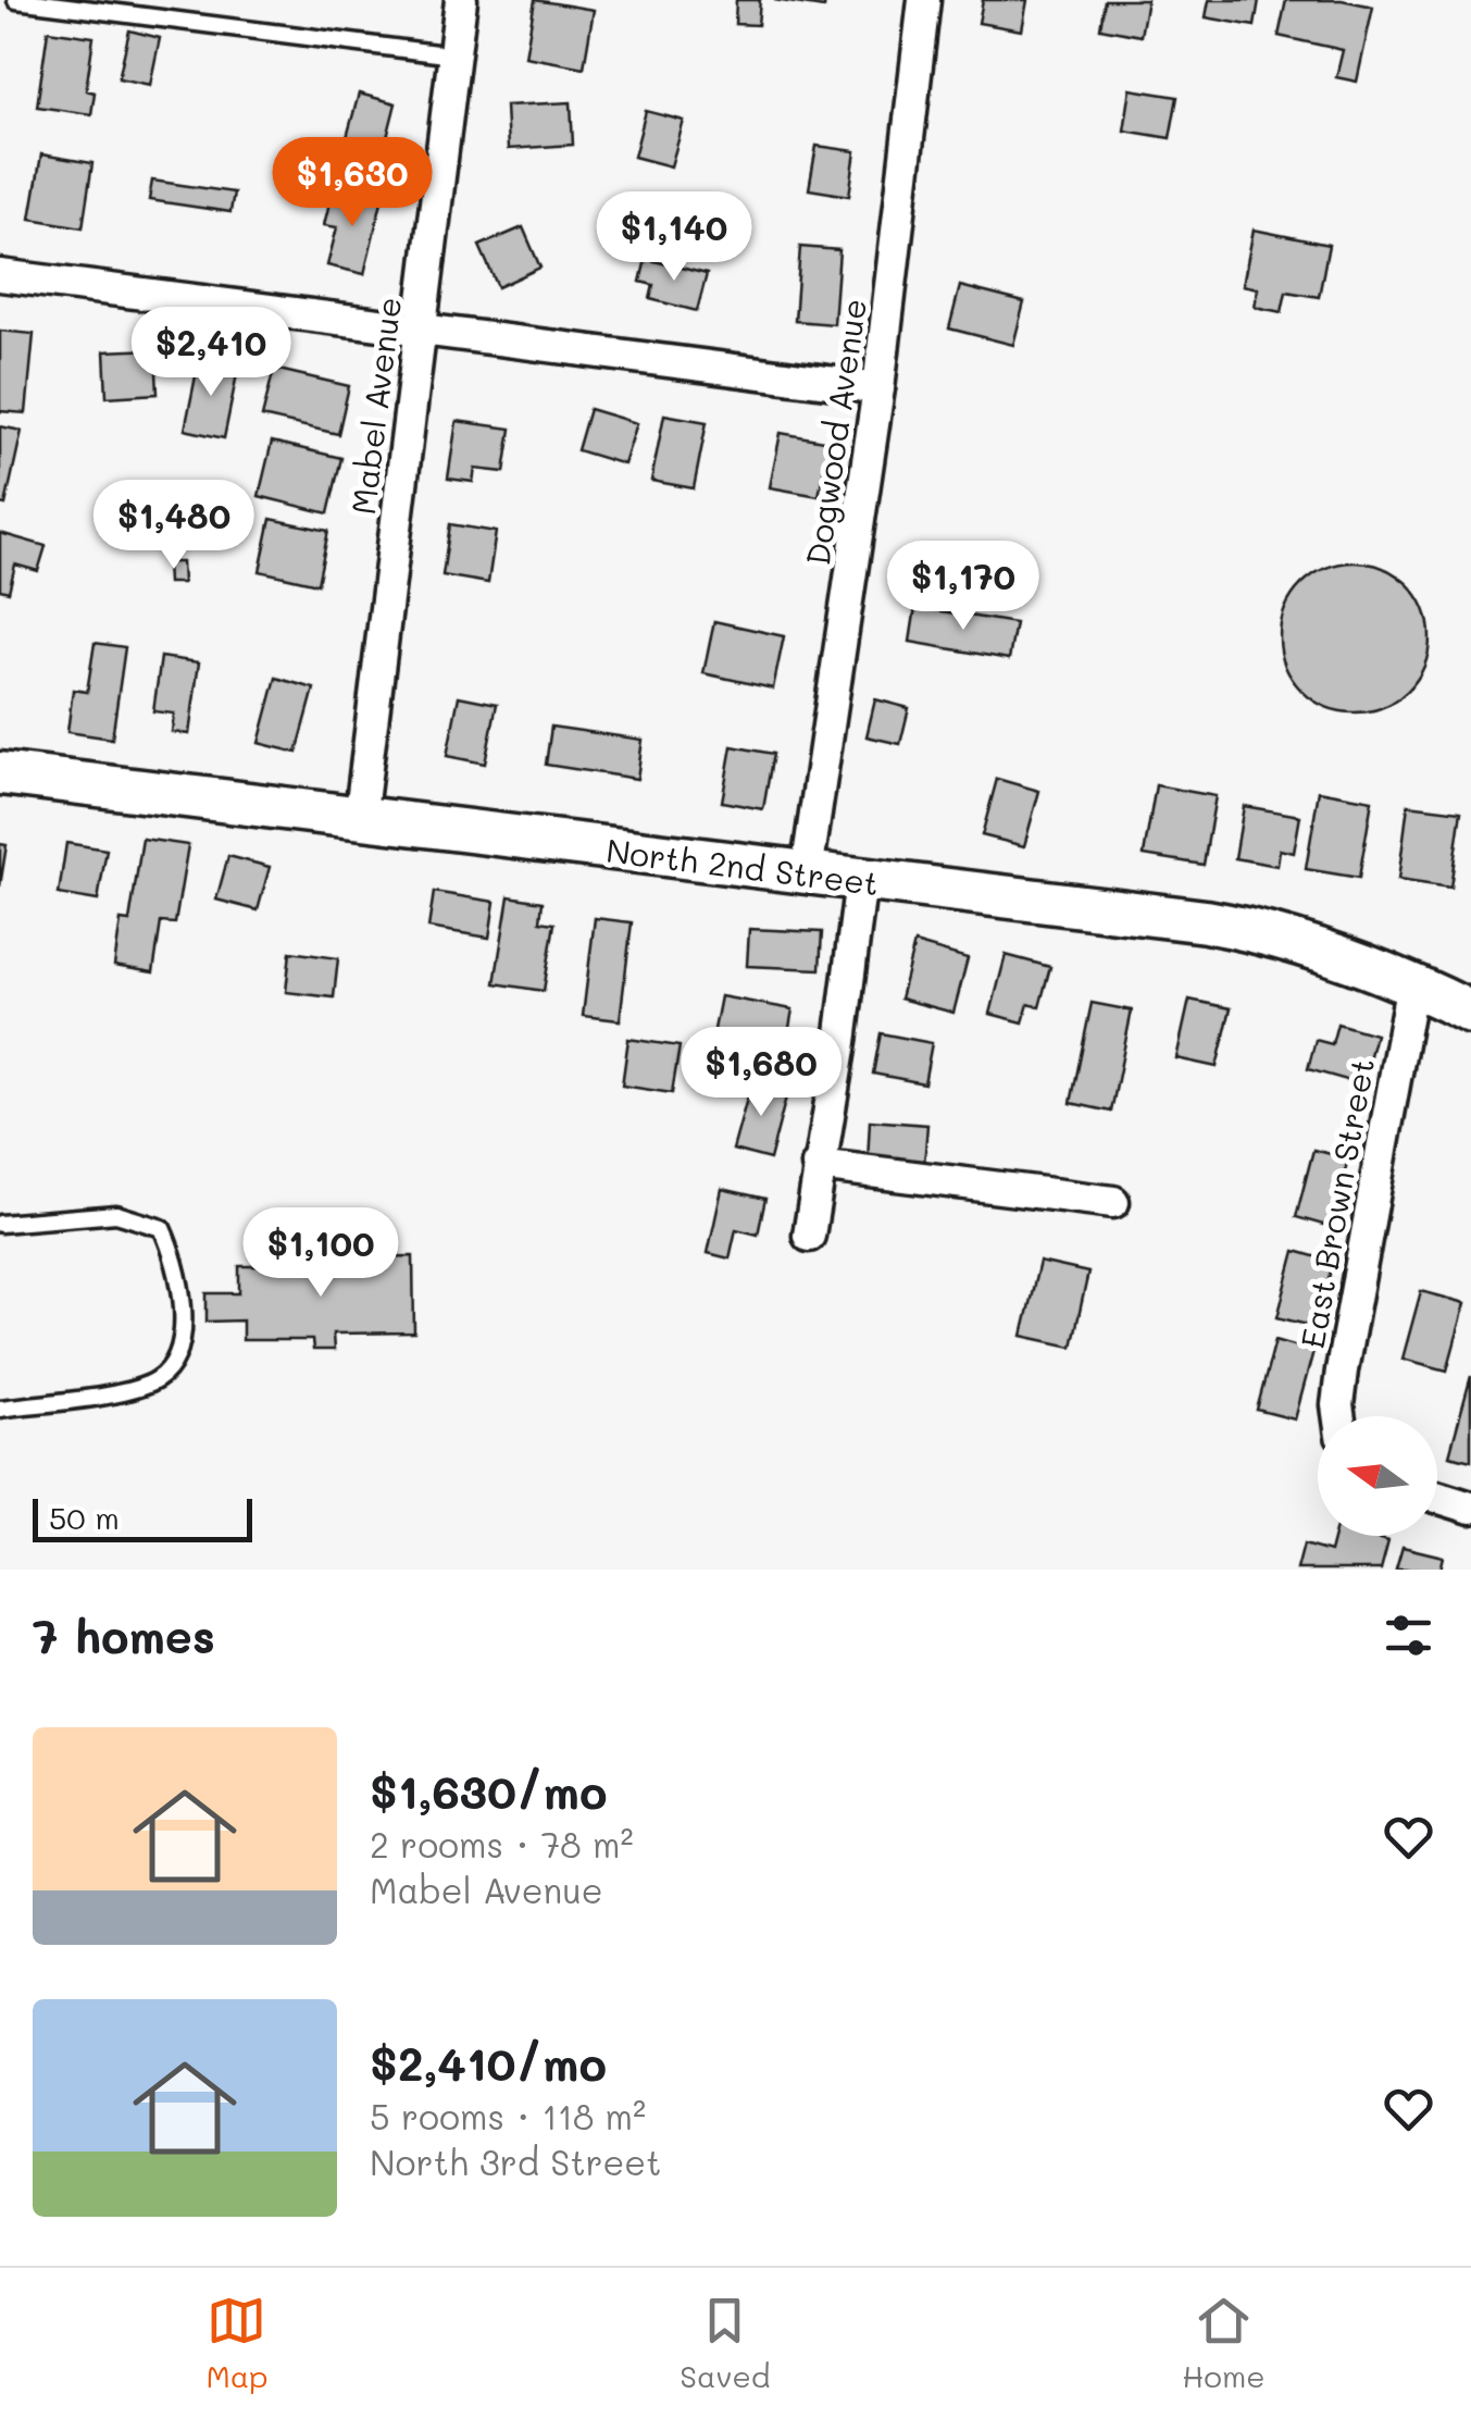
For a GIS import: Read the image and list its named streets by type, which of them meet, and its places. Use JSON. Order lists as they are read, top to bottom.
{
  "streets": {
    "street": [
      "Mabel Avenue",
      "Dogwood Avenue",
      "North 2nd Street",
      "East Brown Street"
    ]
  },
  "crossings": [
    ["Mabel Avenue", "North 2nd Street"],
    ["Dogwood Avenue", "North 2nd Street"],
    ["North 2nd Street", "East Brown Street"]
  ],
  "scale_bar": "50 m",
  "north": "left",
  "page": {
    "price": [
      "$1,630",
      "$1,140",
      "$2,410",
      "$1,480",
      "$1,170",
      "$1,680",
      "$1,100"
    ],
    "scale": "50 m",
    "heading": "7 homes",
    "list": [
      {
        "name": "$1,630/mo",
        "note": "2 rooms · 78 m² · Mabel Avenue"
      },
      {
        "name": "$2,410/mo",
        "note": "5 rooms · 118 m² · North 3rd Street"
      }
    ],
    "tabs": ["Map", "Saved", "Home"]
  }
}
